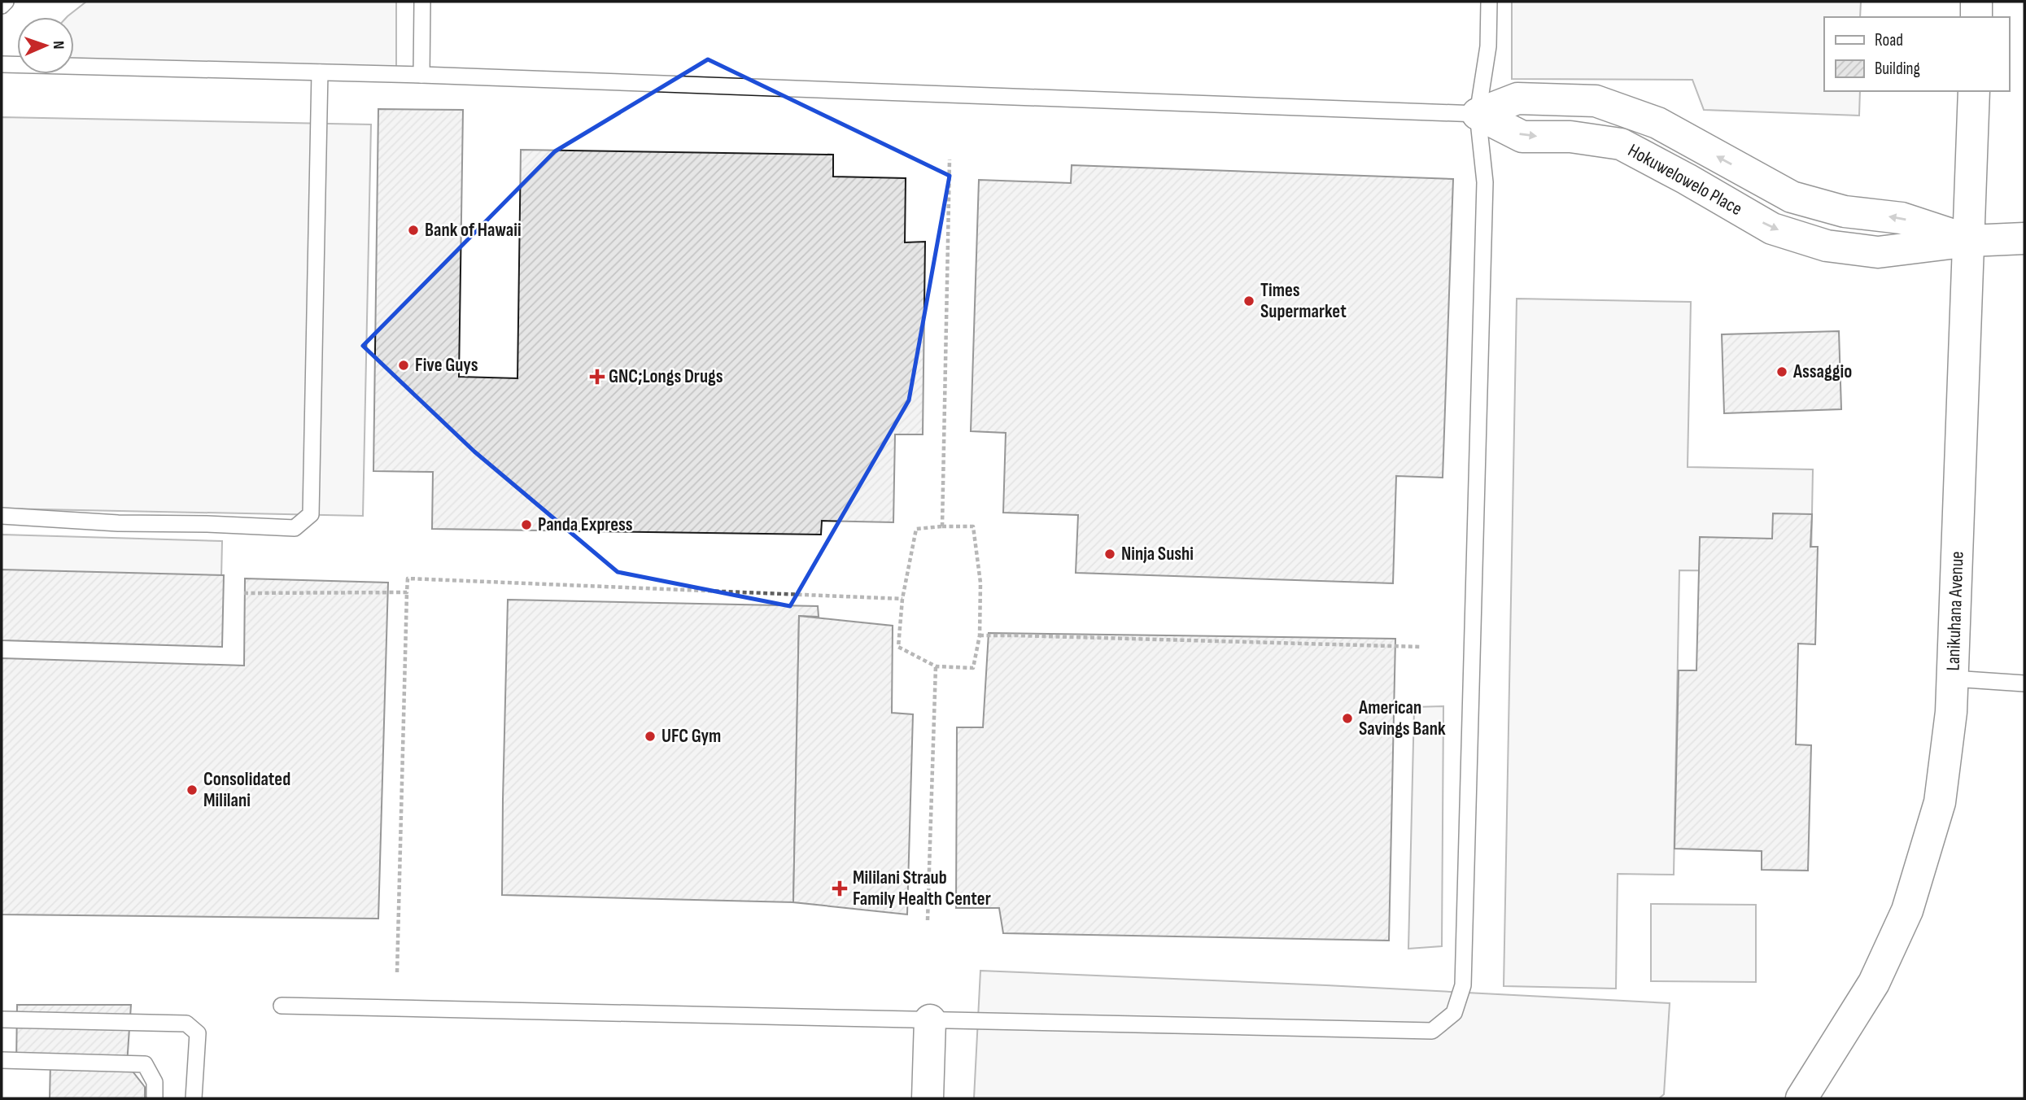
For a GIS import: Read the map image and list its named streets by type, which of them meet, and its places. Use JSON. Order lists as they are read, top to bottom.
{
  "streets": {
    "main road": ["Hokuwelowelo Place", "Lanikuhana Avenue"]
  },
  "crossings": [
    ["Hokuwelowelo Place", "Lanikuhana Avenue"]
  ],
  "places": {
    "other": [
      "Bank of Hawaii",
      "Times Supermarket",
      "Five Guys",
      "Assaggio",
      "Panda Express",
      "Ninja Sushi",
      "American Savings Bank",
      "UFC Gym",
      "Consolidated Mililani"
    ],
    "health": ["GNC;Longs Drugs", "Mililani Straub Family Health Center"]
  },
  "legend": ["Road", "Building"],
  "north": "right"
}
